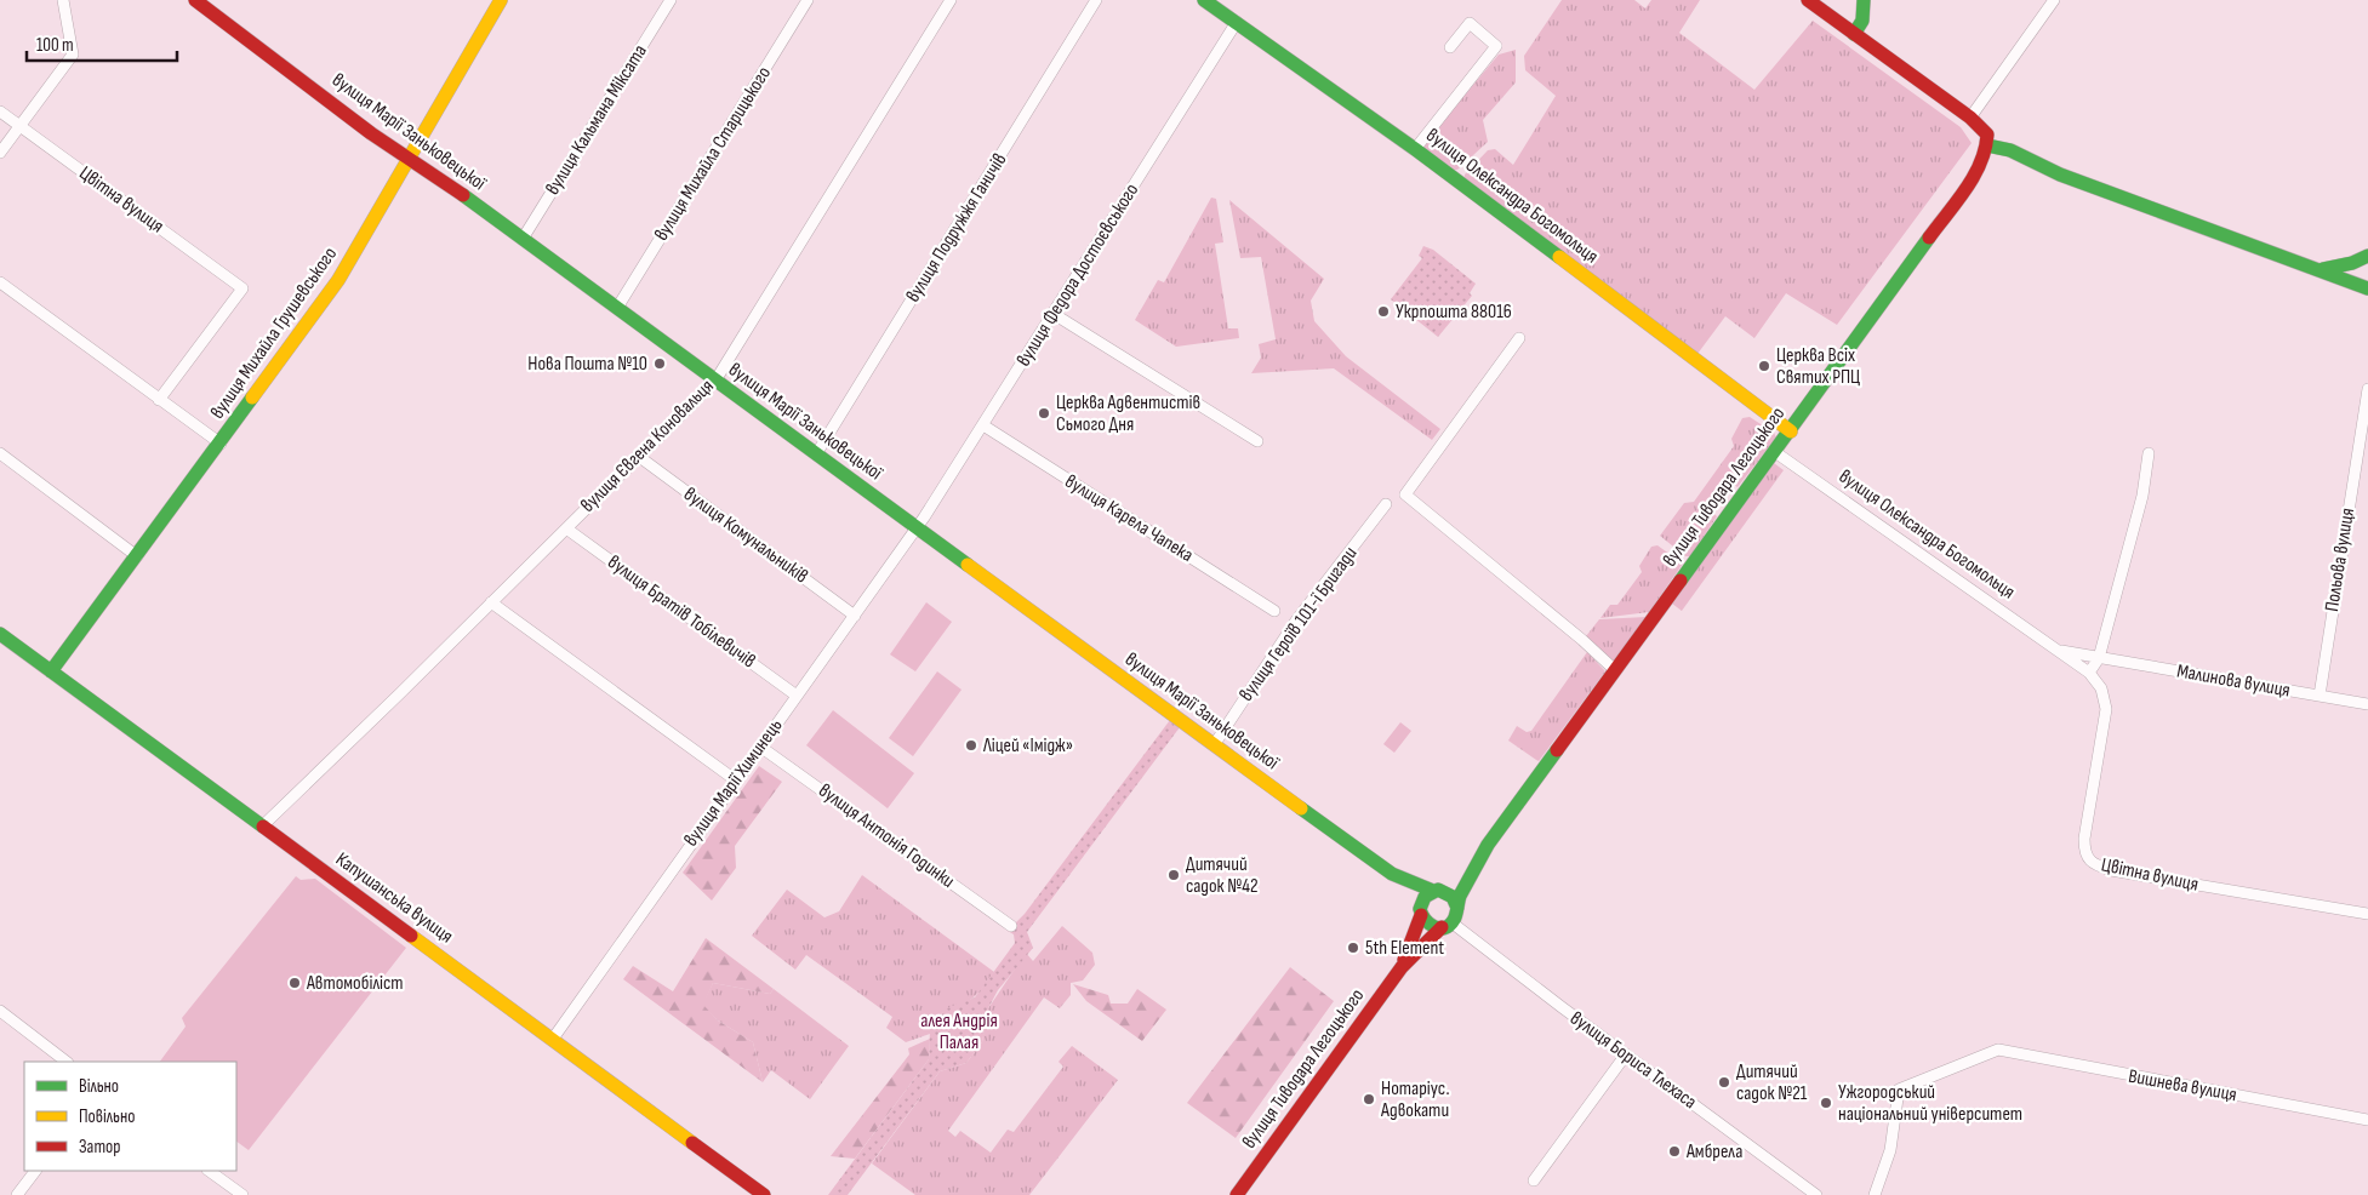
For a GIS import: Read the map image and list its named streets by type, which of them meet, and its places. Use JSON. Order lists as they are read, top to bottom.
{
  "streets": {
    "street": [
      "вулиця Кальмана Міксата",
      "вулиця Марії Заньковецької",
      "вулиця Михайла Старицького",
      "вулиця Олександра Богомольця",
      "Цвітна вулиця",
      "вулиця Подружжя Ганичів",
      "вулиця Федора Достоєвського",
      "вулиця Михайла Грушевського",
      "вулиця Євгена Коновальця",
      "вулиця Тиводара Легоцького",
      "вулиця Карела Чапека",
      "вулиця Комунальників",
      "Польова вулиця",
      "вулиця Братів Тобілевичів",
      "вулиця Героїв 101-ї Бригади",
      "Малинова вулиця",
      "вулиця Марії Химинець",
      "вулиця Антонія Годинки",
      "Капушанська вулиця",
      "вулиця Бориса Тлехаса",
      "Вишнева вулиця"
    ]
  },
  "crossings": [
    ["вулиця Кальмана Міксата", "вулиця Марії Заньковецької"],
    ["вулиця Марії Заньковецької", "вулиця Михайла Старицького"],
    ["вулиця Марії Заньковецької", "вулиця Подружжя Ганичів"],
    ["вулиця Марії Заньковецької", "вулиця Федора Достоєвського"],
    ["вулиця Марії Заньковецької", "вулиця Михайла Грушевського"],
    ["вулиця Марії Заньковецької", "вулиця Євгена Коновальця"],
    ["вулиця Марії Заньковецької", "вулиця Тиводара Легоцького"],
    ["вулиця Марії Заньковецької", "вулиця Героїв 101-ї Бригади"],
    ["вулиця Марії Заньковецької", "вулиця Марії Химинець"],
    ["вулиця Марії Заньковецької", "вулиця Бориса Тлехаса"],
    ["вулиця Олександра Богомольця", "Цвітна вулиця"],
    ["вулиця Олександра Богомольця", "вулиця Федора Достоєвського"],
    ["вулиця Олександра Богомольця", "вулиця Тиводара Легоцького"],
    ["вулиця Олександра Богомольця", "Малинова вулиця"],
    ["вулиця Федора Достоєвського", "вулиця Карела Чапека"],
    ["вулиця Федора Достоєвського", "вулиця Марії Химинець"],
    ["вулиця Михайла Грушевського", "Капушанська вулиця"],
    ["вулиця Євгена Коновальця", "вулиця Комунальників"],
    ["вулиця Євгена Коновальця", "вулиця Братів Тобілевичів"],
    ["вулиця Євгена Коновальця", "Капушанська вулиця"],
    ["вулиця Тиводара Легоцького", "вулиця Бориса Тлехаса"],
    ["вулиця Комунальників", "вулиця Марії Химинець"],
    ["Польова вулиця", "Малинова вулиця"],
    ["вулиця Братів Тобілевичів", "вулиця Марії Химинець"],
    ["вулиця Марії Химинець", "вулиця Антонія Годинки"],
    ["вулиця Марії Химинець", "Капушанська вулиця"]
  ],
  "parks": ["алея Андрія Палая"],
  "places": [
    "Укрпошта 88016",
    "Нова Пошта №10",
    "Церква Всіх Святих РПЦ",
    "Церква Адвентистів Сьмого Дня",
    "Ліцей «Імідж»",
    "Дитячий садок №42",
    "5th Element",
    "Автомобіліст",
    "Дитячий садок №21",
    "Нотаріус. Адвокати",
    "Ужгородський національний університет",
    "Амбрела"
  ],
  "legend": ["Вільно", "Повільно", "Затор"],
  "scale_bar": "100 m"
}
